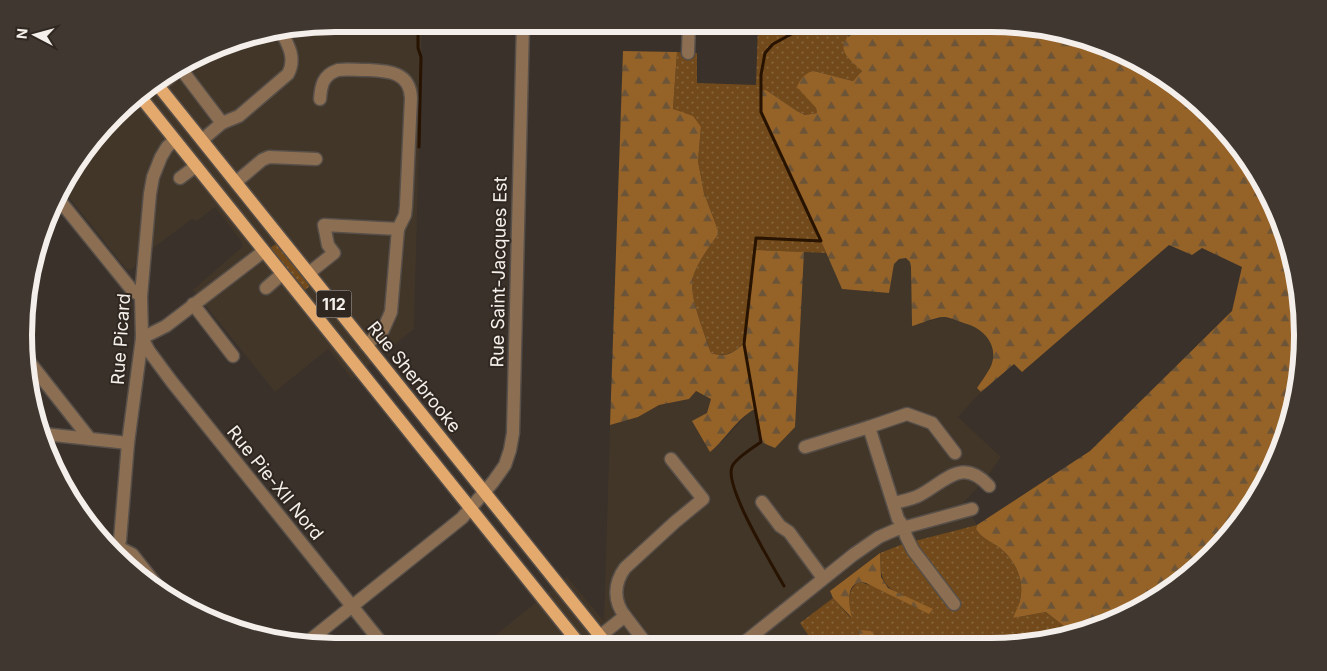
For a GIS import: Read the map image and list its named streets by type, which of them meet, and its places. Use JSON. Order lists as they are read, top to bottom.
{
  "streets": {
    "main road": ["112", "Rue Sherbrooke"],
    "street": ["Rue Saint-Jacques Est", "Rue Picard", "Rue Pie-XII Nord"]
  },
  "crossings": [
    ["Rue Saint-Jacques Est", "112"],
    ["Rue Saint-Jacques Est", "Rue Sherbrooke"],
    ["Rue Saint-Jacques Est", "Rue Pie-XII Nord"],
    ["112", "Rue Picard"],
    ["Rue Picard", "Rue Pie-XII Nord"]
  ],
  "north": "left"
}
